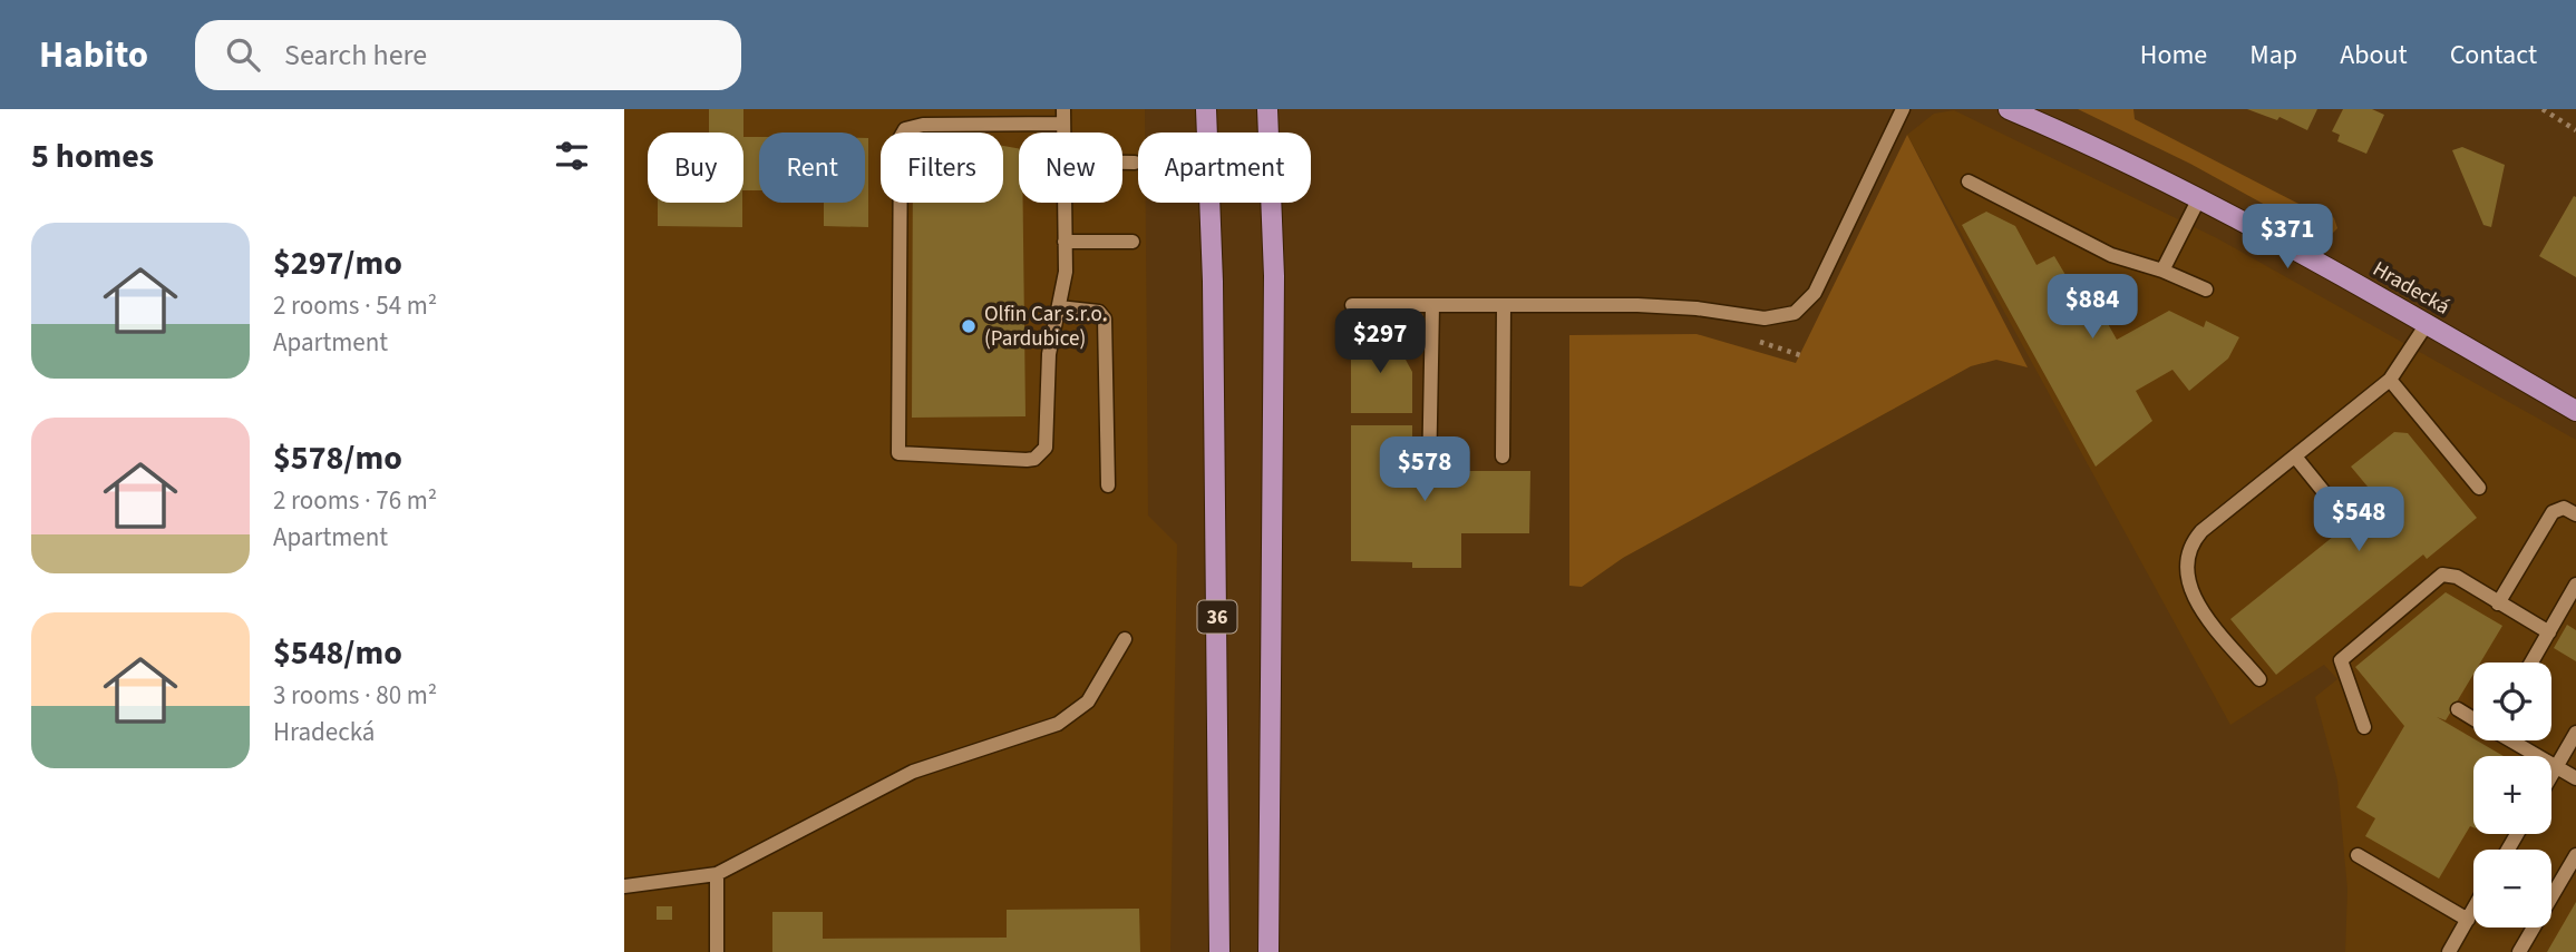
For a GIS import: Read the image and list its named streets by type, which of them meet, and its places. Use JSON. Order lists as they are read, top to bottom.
{
  "streets": {
    "main road": ["Hradecká", "36"]
  },
  "places": ["Olfin Car s.r.o. (Pardubice)"],
  "page": {
    "header": "Habito",
    "search": "Search here",
    "nav": [
      "Home",
      "Map",
      "About",
      "Contact"
    ],
    "heading": "5 homes",
    "chip": [
      "Buy",
      "Rent",
      "Filters",
      "New",
      "Apartment"
    ],
    "list": [
      {
        "name": "$297/mo",
        "note": "2 rooms · 54 m² · Apartment"
      },
      {
        "name": "$578/mo",
        "note": "2 rooms · 76 m² · Apartment"
      },
      {
        "name": "$548/mo",
        "note": "3 rooms · 80 m² · Hradecká"
      }
    ],
    "price": [
      "$371",
      "$884",
      "$297",
      "$578",
      "$548"
    ],
    "map_buttons": ["+", "−"]
  }
}
